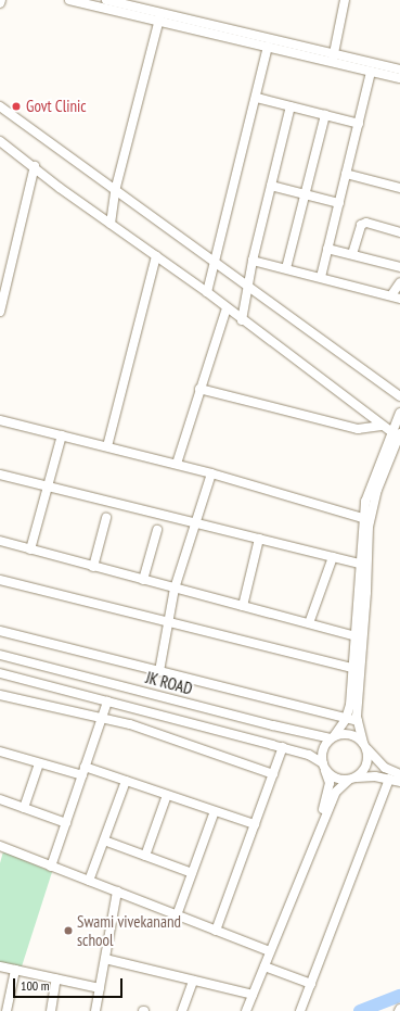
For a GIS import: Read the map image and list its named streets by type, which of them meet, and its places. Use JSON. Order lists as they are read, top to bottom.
{
  "streets": {
    "street": ["JK ROAD"]
  },
  "places": ["Govt Clinic", "Swami vivekanand school"],
  "scale_bar": "100 m"
}
